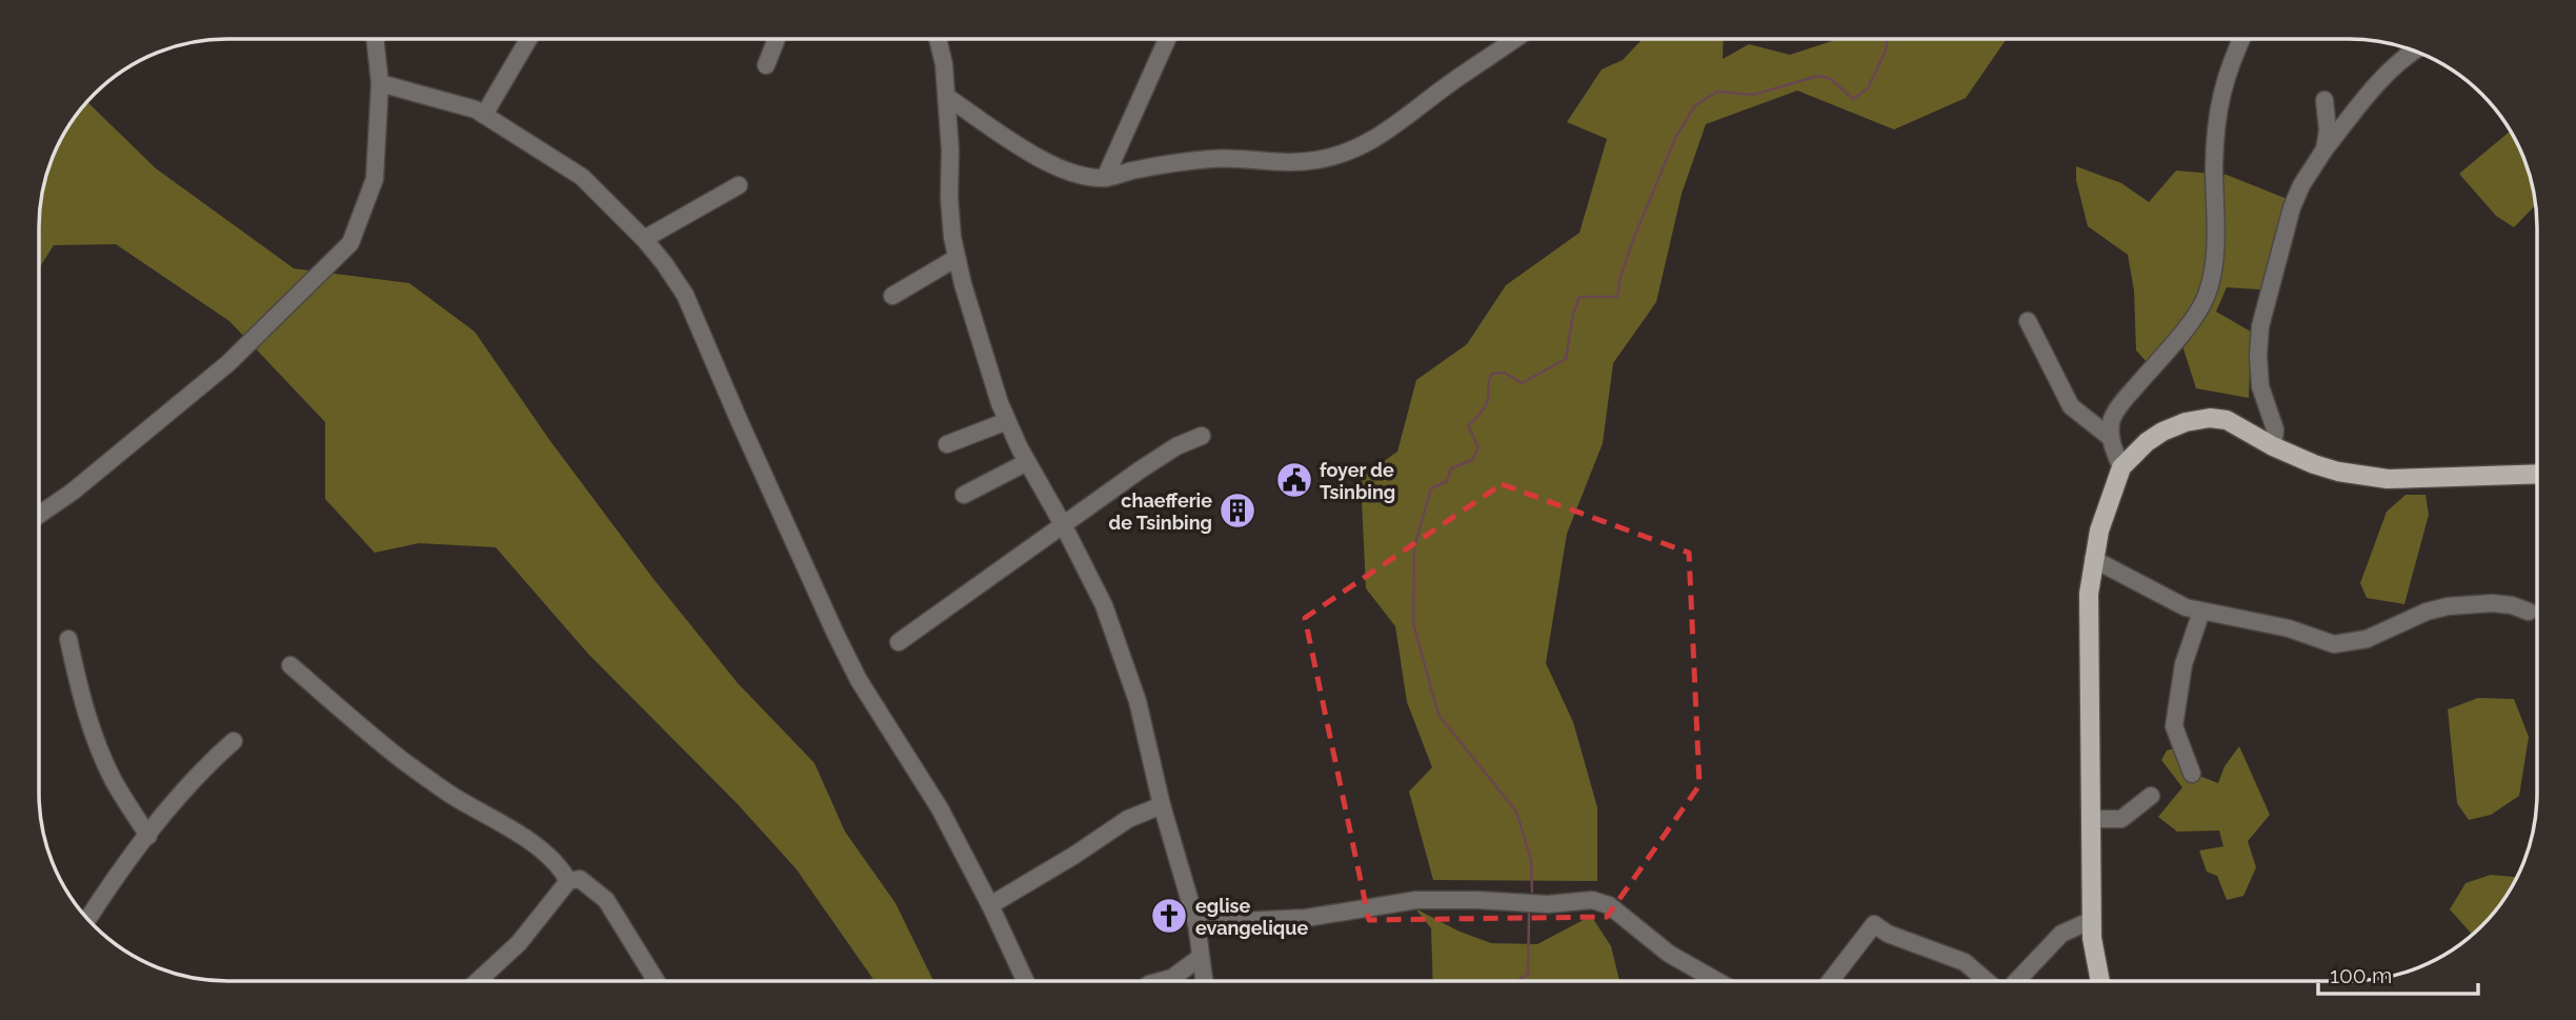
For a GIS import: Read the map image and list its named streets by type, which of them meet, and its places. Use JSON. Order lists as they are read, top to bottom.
{
  "places": {
    "public building": ["foyer de Tsinbing"],
    "building": ["chaefferie de Tsinbing"],
    "church": ["eglise evangelique"]
  },
  "scale_bar": "100 m"
}
